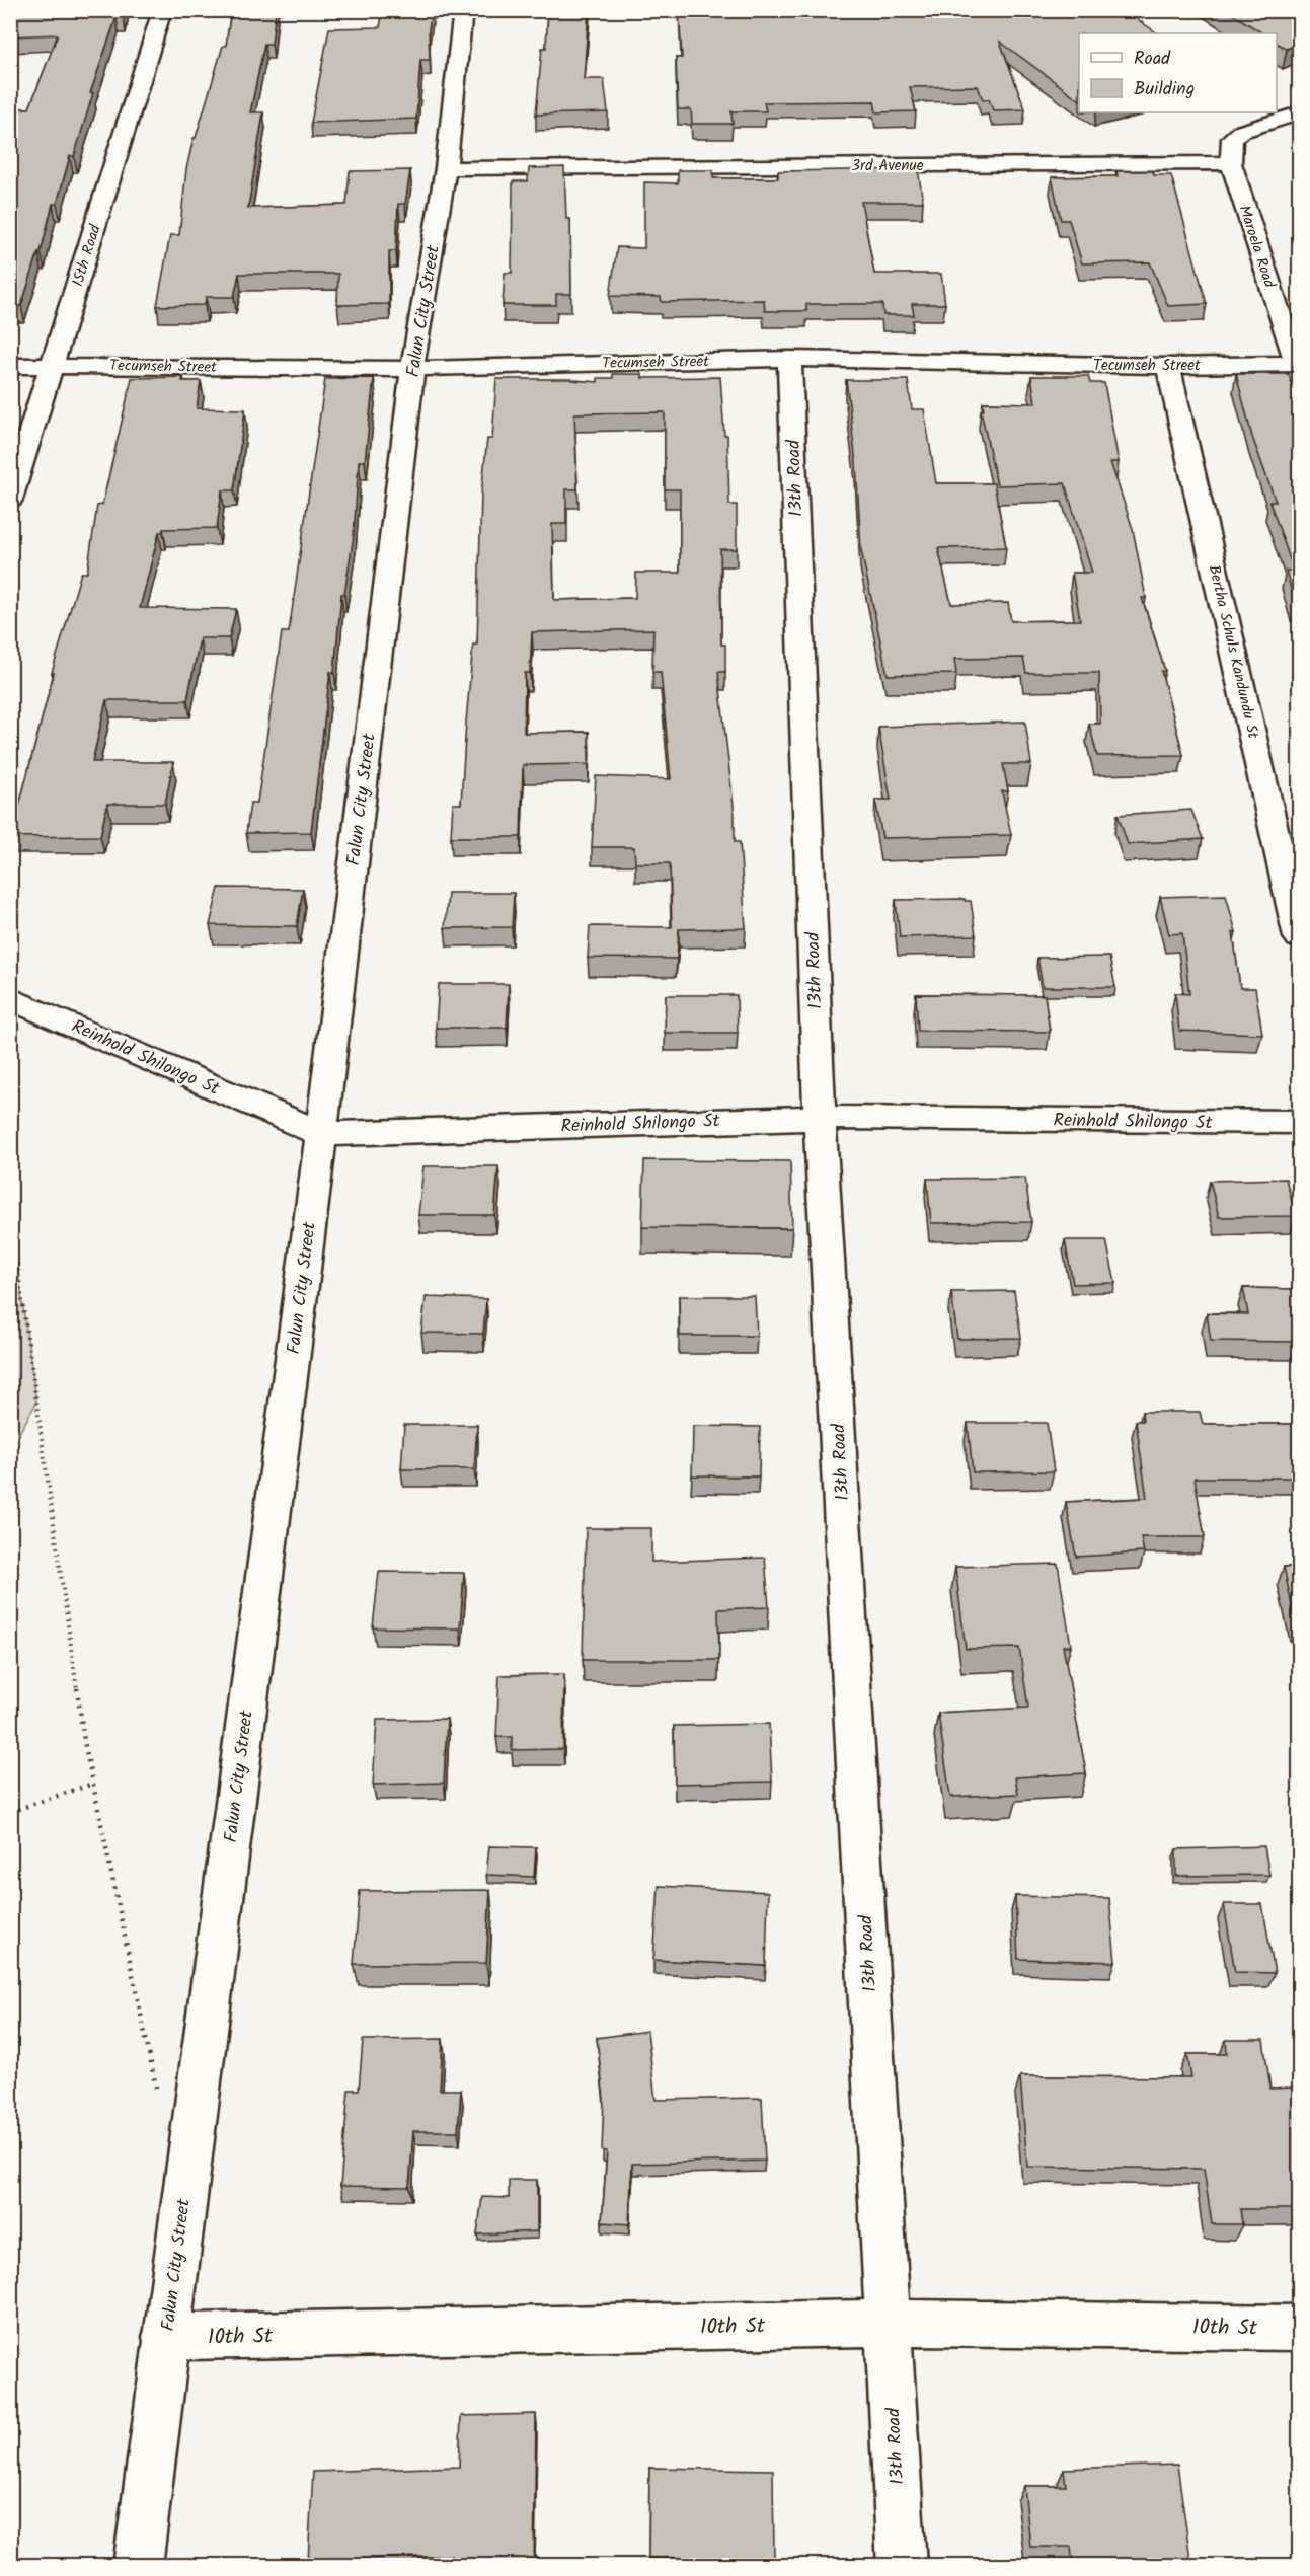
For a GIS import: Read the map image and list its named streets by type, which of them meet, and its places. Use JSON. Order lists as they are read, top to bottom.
{
  "streets": {
    "street": [
      "3rd Avenue",
      "Maroela Road",
      "15th Road",
      "Falun City Street",
      "Tecumseh Street",
      "13th Road",
      "Bertha Schuls Kandundu St",
      "Reinhold Shilongo St",
      "10th St"
    ]
  },
  "crossings": [
    ["3rd Avenue", "Maroela Road"],
    ["3rd Avenue", "Falun City Street"],
    ["Maroela Road", "Tecumseh Street"],
    ["15th Road", "Tecumseh Street"],
    ["Falun City Street", "Tecumseh Street"],
    ["Falun City Street", "Reinhold Shilongo St"],
    ["Falun City Street", "10th St"],
    ["Tecumseh Street", "13th Road"],
    ["Tecumseh Street", "Bertha Schuls Kandundu St"],
    ["13th Road", "Reinhold Shilongo St"],
    ["13th Road", "10th St"]
  ],
  "legend": ["Road", "Building"]
}
